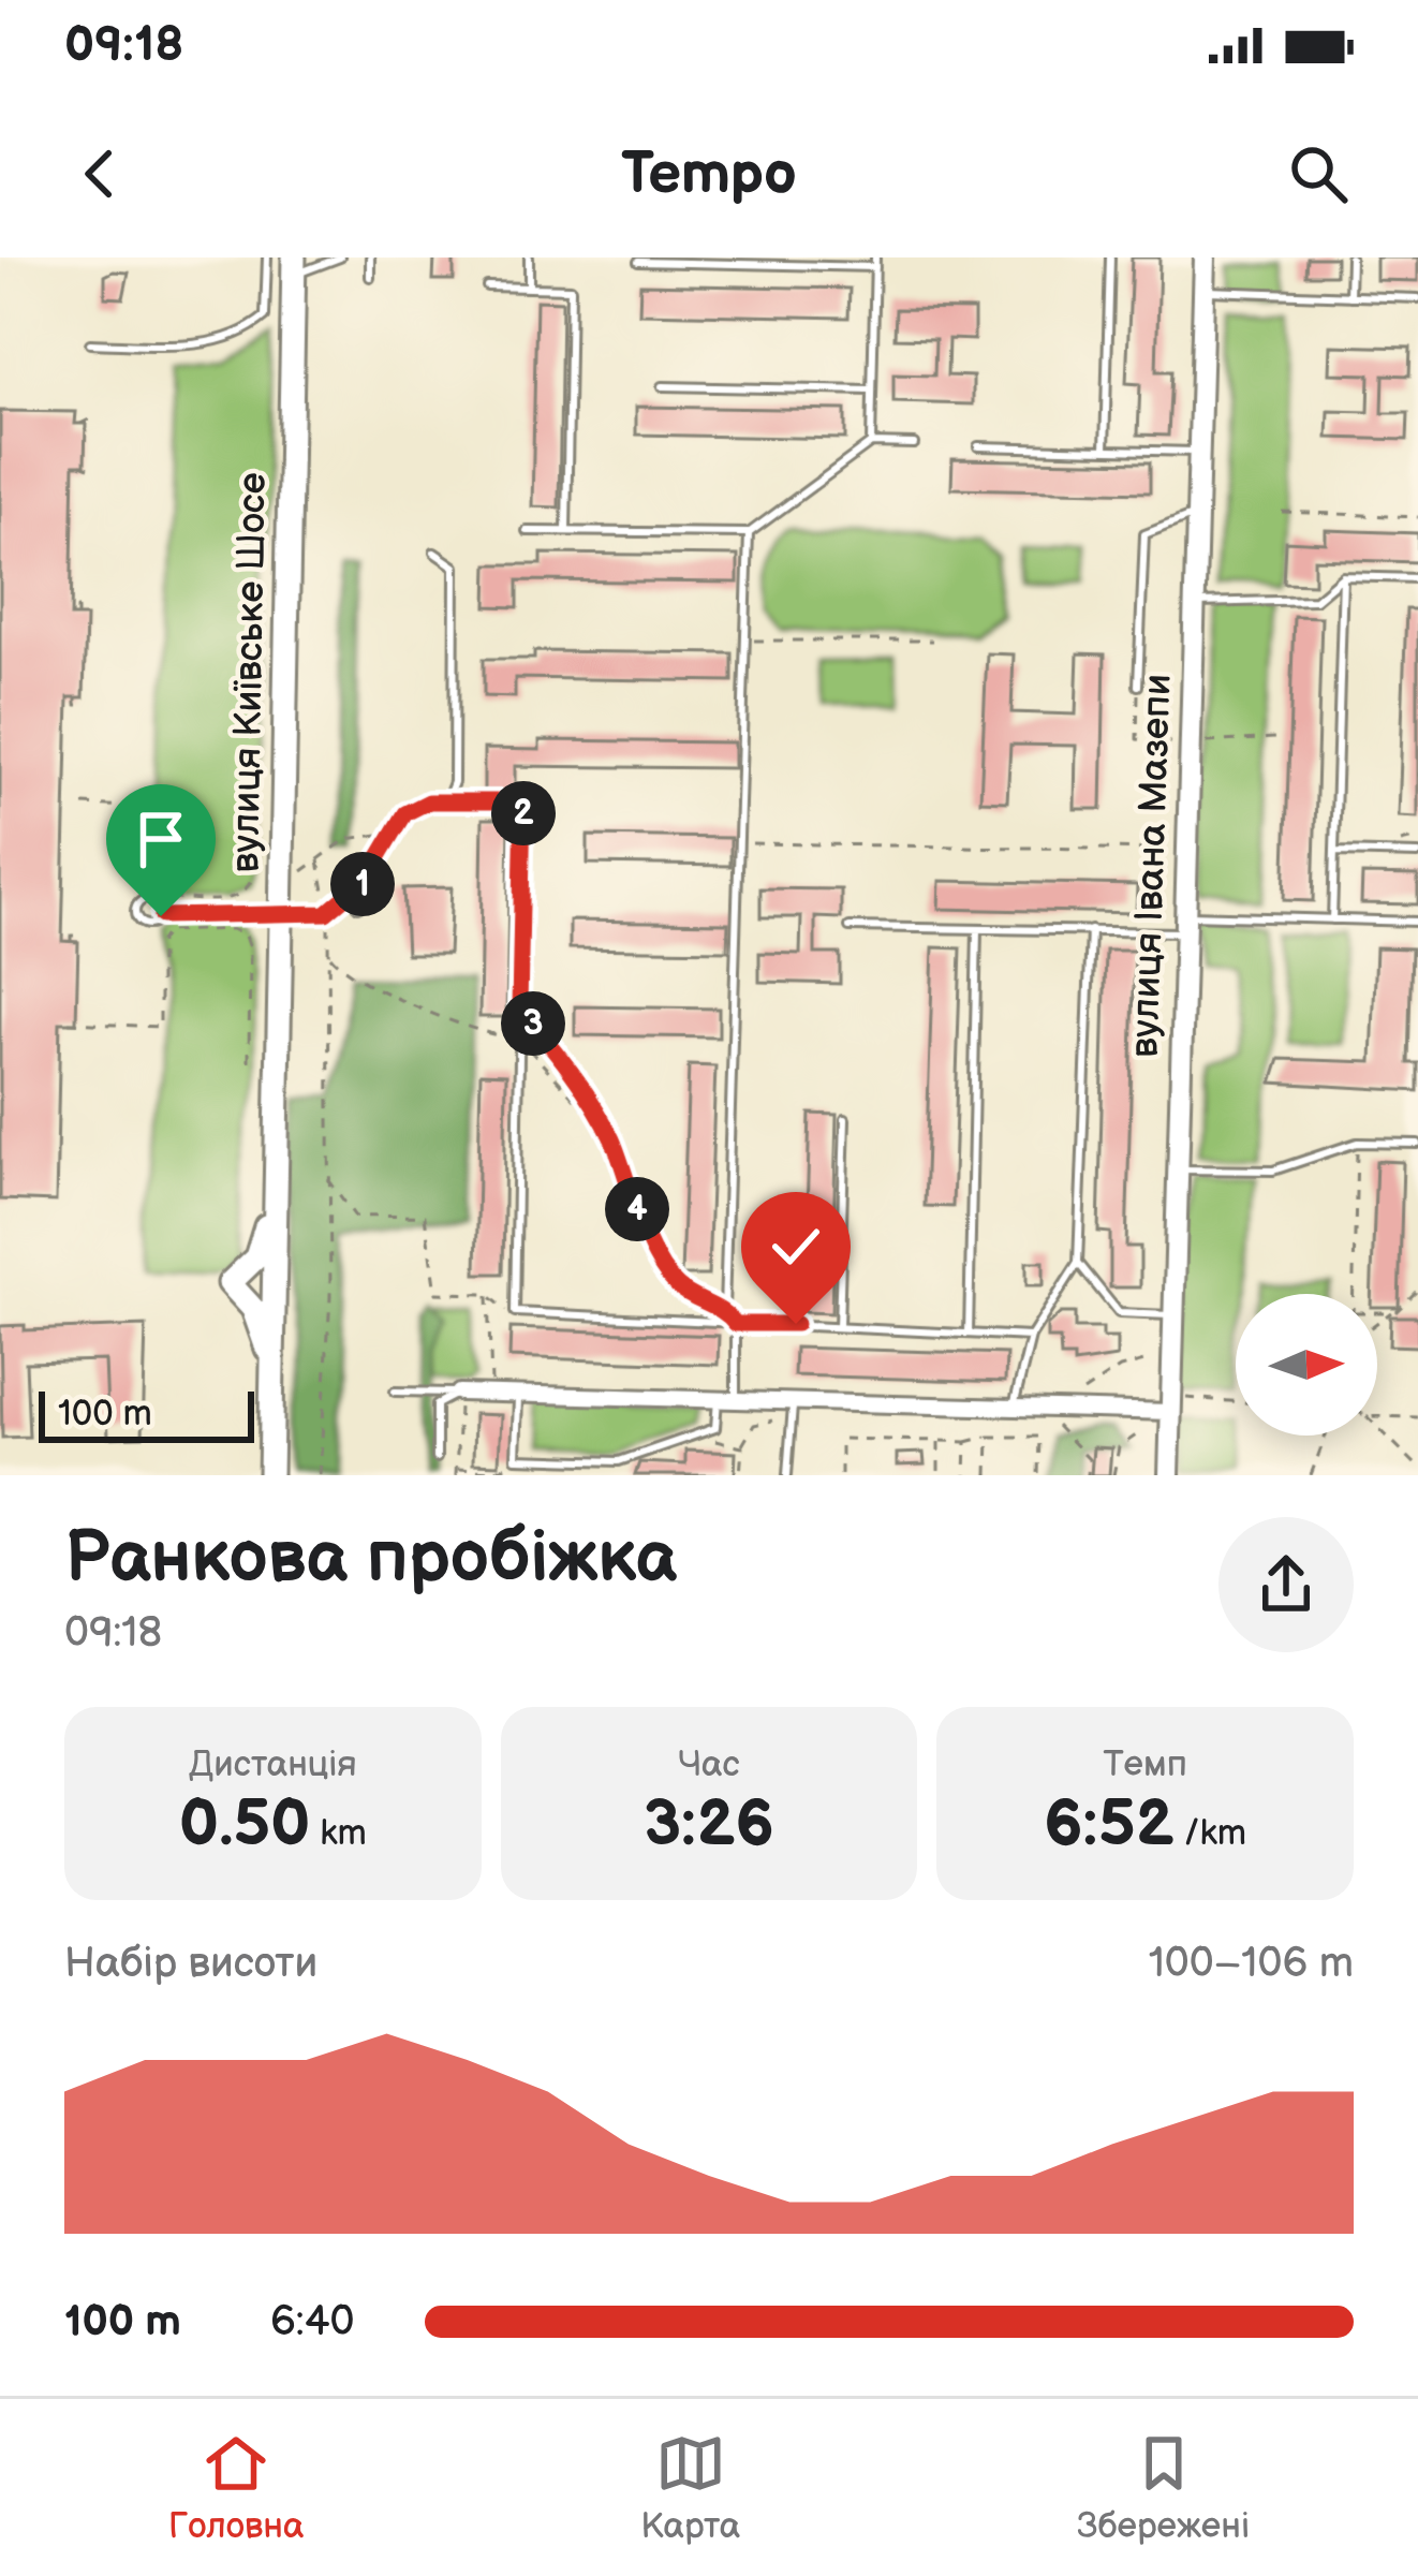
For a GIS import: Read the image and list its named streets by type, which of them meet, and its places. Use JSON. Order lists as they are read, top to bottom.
{
  "streets": {
    "highway": ["вулиця Київське Шосе"],
    "main road": ["вулиця Івана Мазепи"]
  },
  "scale_bar": "100 m",
  "north": "right",
  "page": {
    "status": "09:18",
    "header": "Tempo",
    "pins": [
      "2",
      "1",
      "3",
      "4"
    ],
    "scale": "100 m",
    "heading": ["Ранкова пробіжка", "09:18"],
    "stats": [
      ["Дистанція", "0.50 km"],
      ["Час", "3:26"],
      ["Темп", "6:52 /km"]
    ],
    "chart": ["Набір висоти", "100–106 m"],
    "list": [
      {
        "name": "100 m",
        "note": "6:40"
      }
    ],
    "tabs": ["Головна", "Карта", "Збережені"]
  }
}
